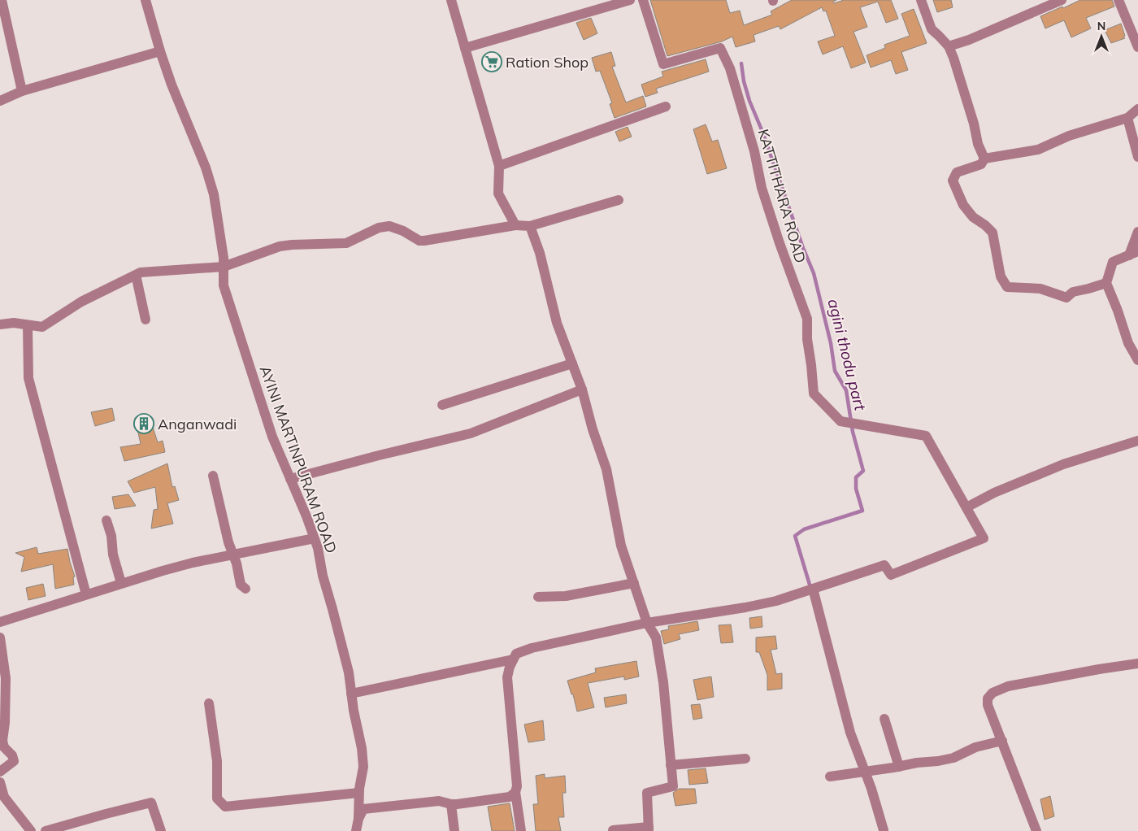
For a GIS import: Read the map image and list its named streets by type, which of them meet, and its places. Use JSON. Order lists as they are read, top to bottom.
{
  "streets": {
    "street": ["KATTITHARA ROAD", "AYINI MARTINPURAM ROAD"]
  },
  "water": ["agini thodu part"],
  "places": {
    "supermarket": ["Ration Shop"],
    "building": ["Anganwadi"]
  },
  "north": "top"
}
